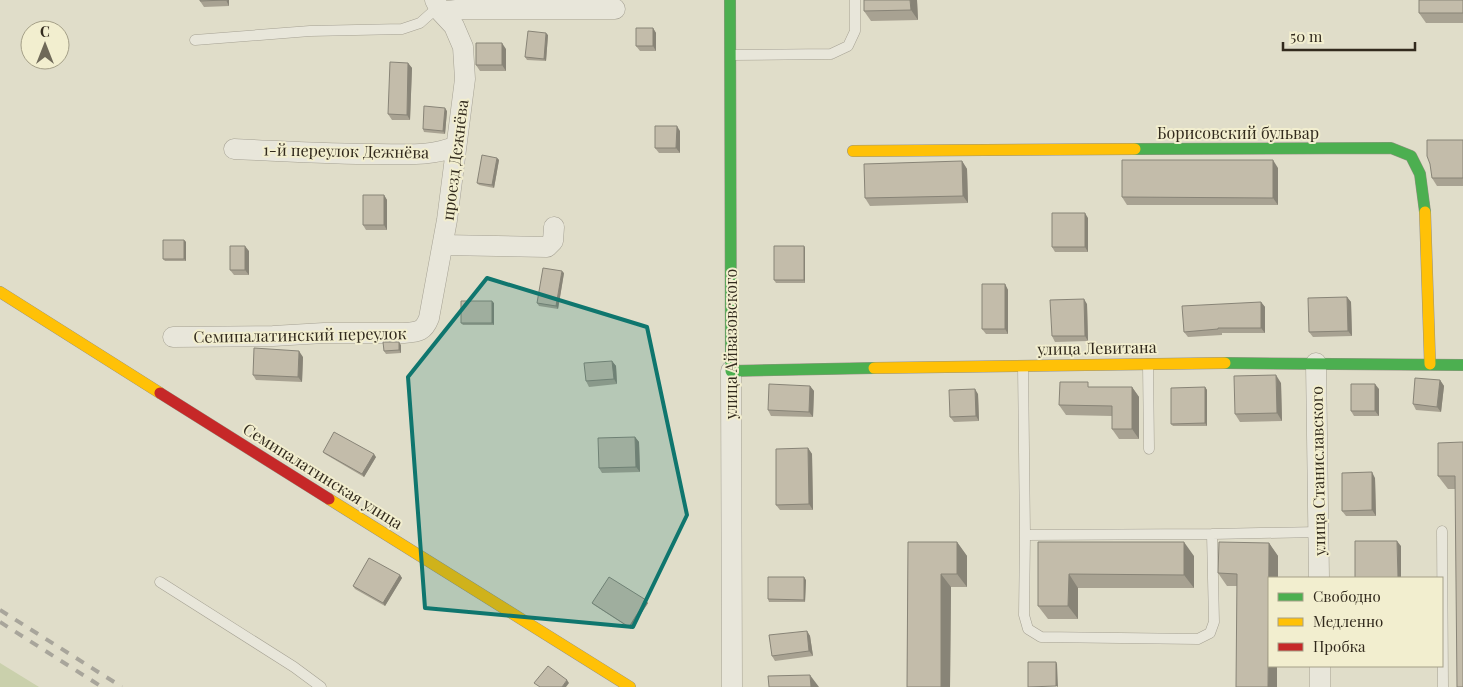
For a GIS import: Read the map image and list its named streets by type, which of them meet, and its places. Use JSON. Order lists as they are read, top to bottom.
{
  "streets": {
    "street": [
      "Борисовский бульвар",
      "1-й переулок Дежнёва",
      "проезд Дежнёва",
      "Семипалатинский переулок",
      "улица Айвазовского",
      "улица Левитана",
      "улица Станиславского",
      "Семипалатинская улица"
    ]
  },
  "crossings": [
    ["Борисовский бульвар", "улица Левитана"],
    ["1-й переулок Дежнёва", "проезд Дежнёва"],
    ["проезд Дежнёва", "Семипалатинский переулок"],
    ["улица Айвазовского", "улица Левитана"],
    ["улица Левитана", "улица Станиславского"]
  ],
  "legend": ["Свободно", "Медленно", "Пробка"],
  "scale_bar": "50 m",
  "north": "top"
}
